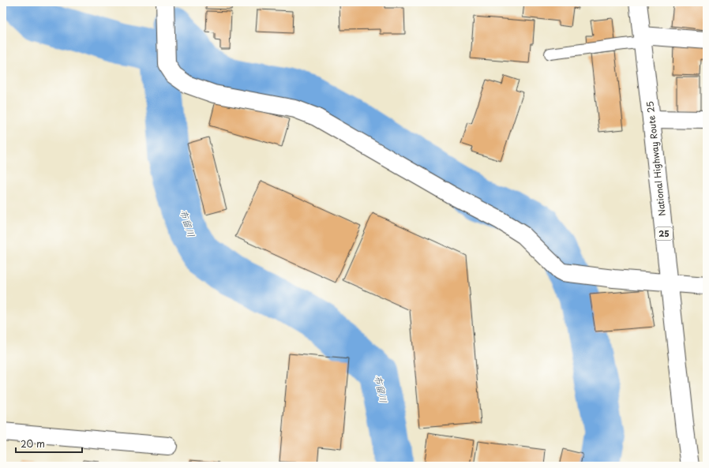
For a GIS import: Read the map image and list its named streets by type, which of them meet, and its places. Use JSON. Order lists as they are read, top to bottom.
{
  "streets": {
    "main road": ["National Highway Route 25", "25"]
  },
  "water": ["布留川"],
  "scale_bar": "20 m"
}
